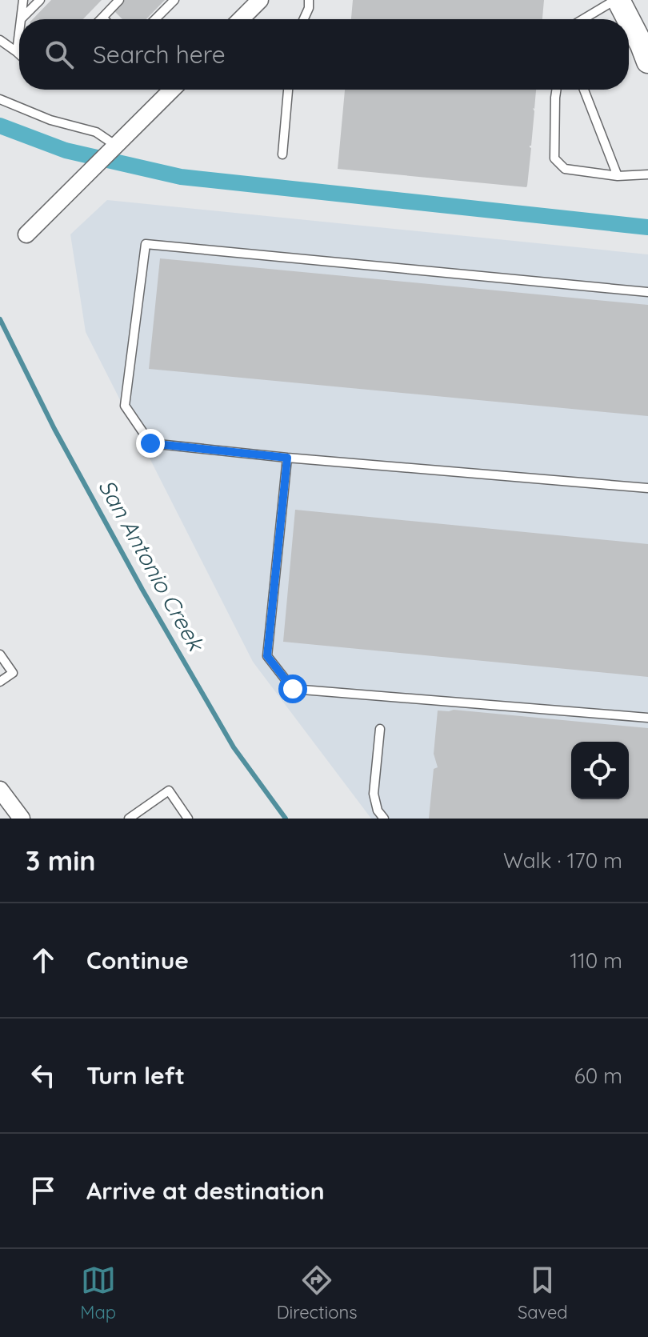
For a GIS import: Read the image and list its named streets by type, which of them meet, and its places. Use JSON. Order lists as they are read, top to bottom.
{
  "water": ["San Antonio Creek"],
  "page": {
    "search": "Search here",
    "heading": ["3 min", "Walk · 170 m"],
    "list": [
      ["Continue", "110 m"],
      ["Turn left", "60 m"],
      "Arrive at destination"
    ],
    "nav": ["Map", "Directions", "Saved"]
  }
}
